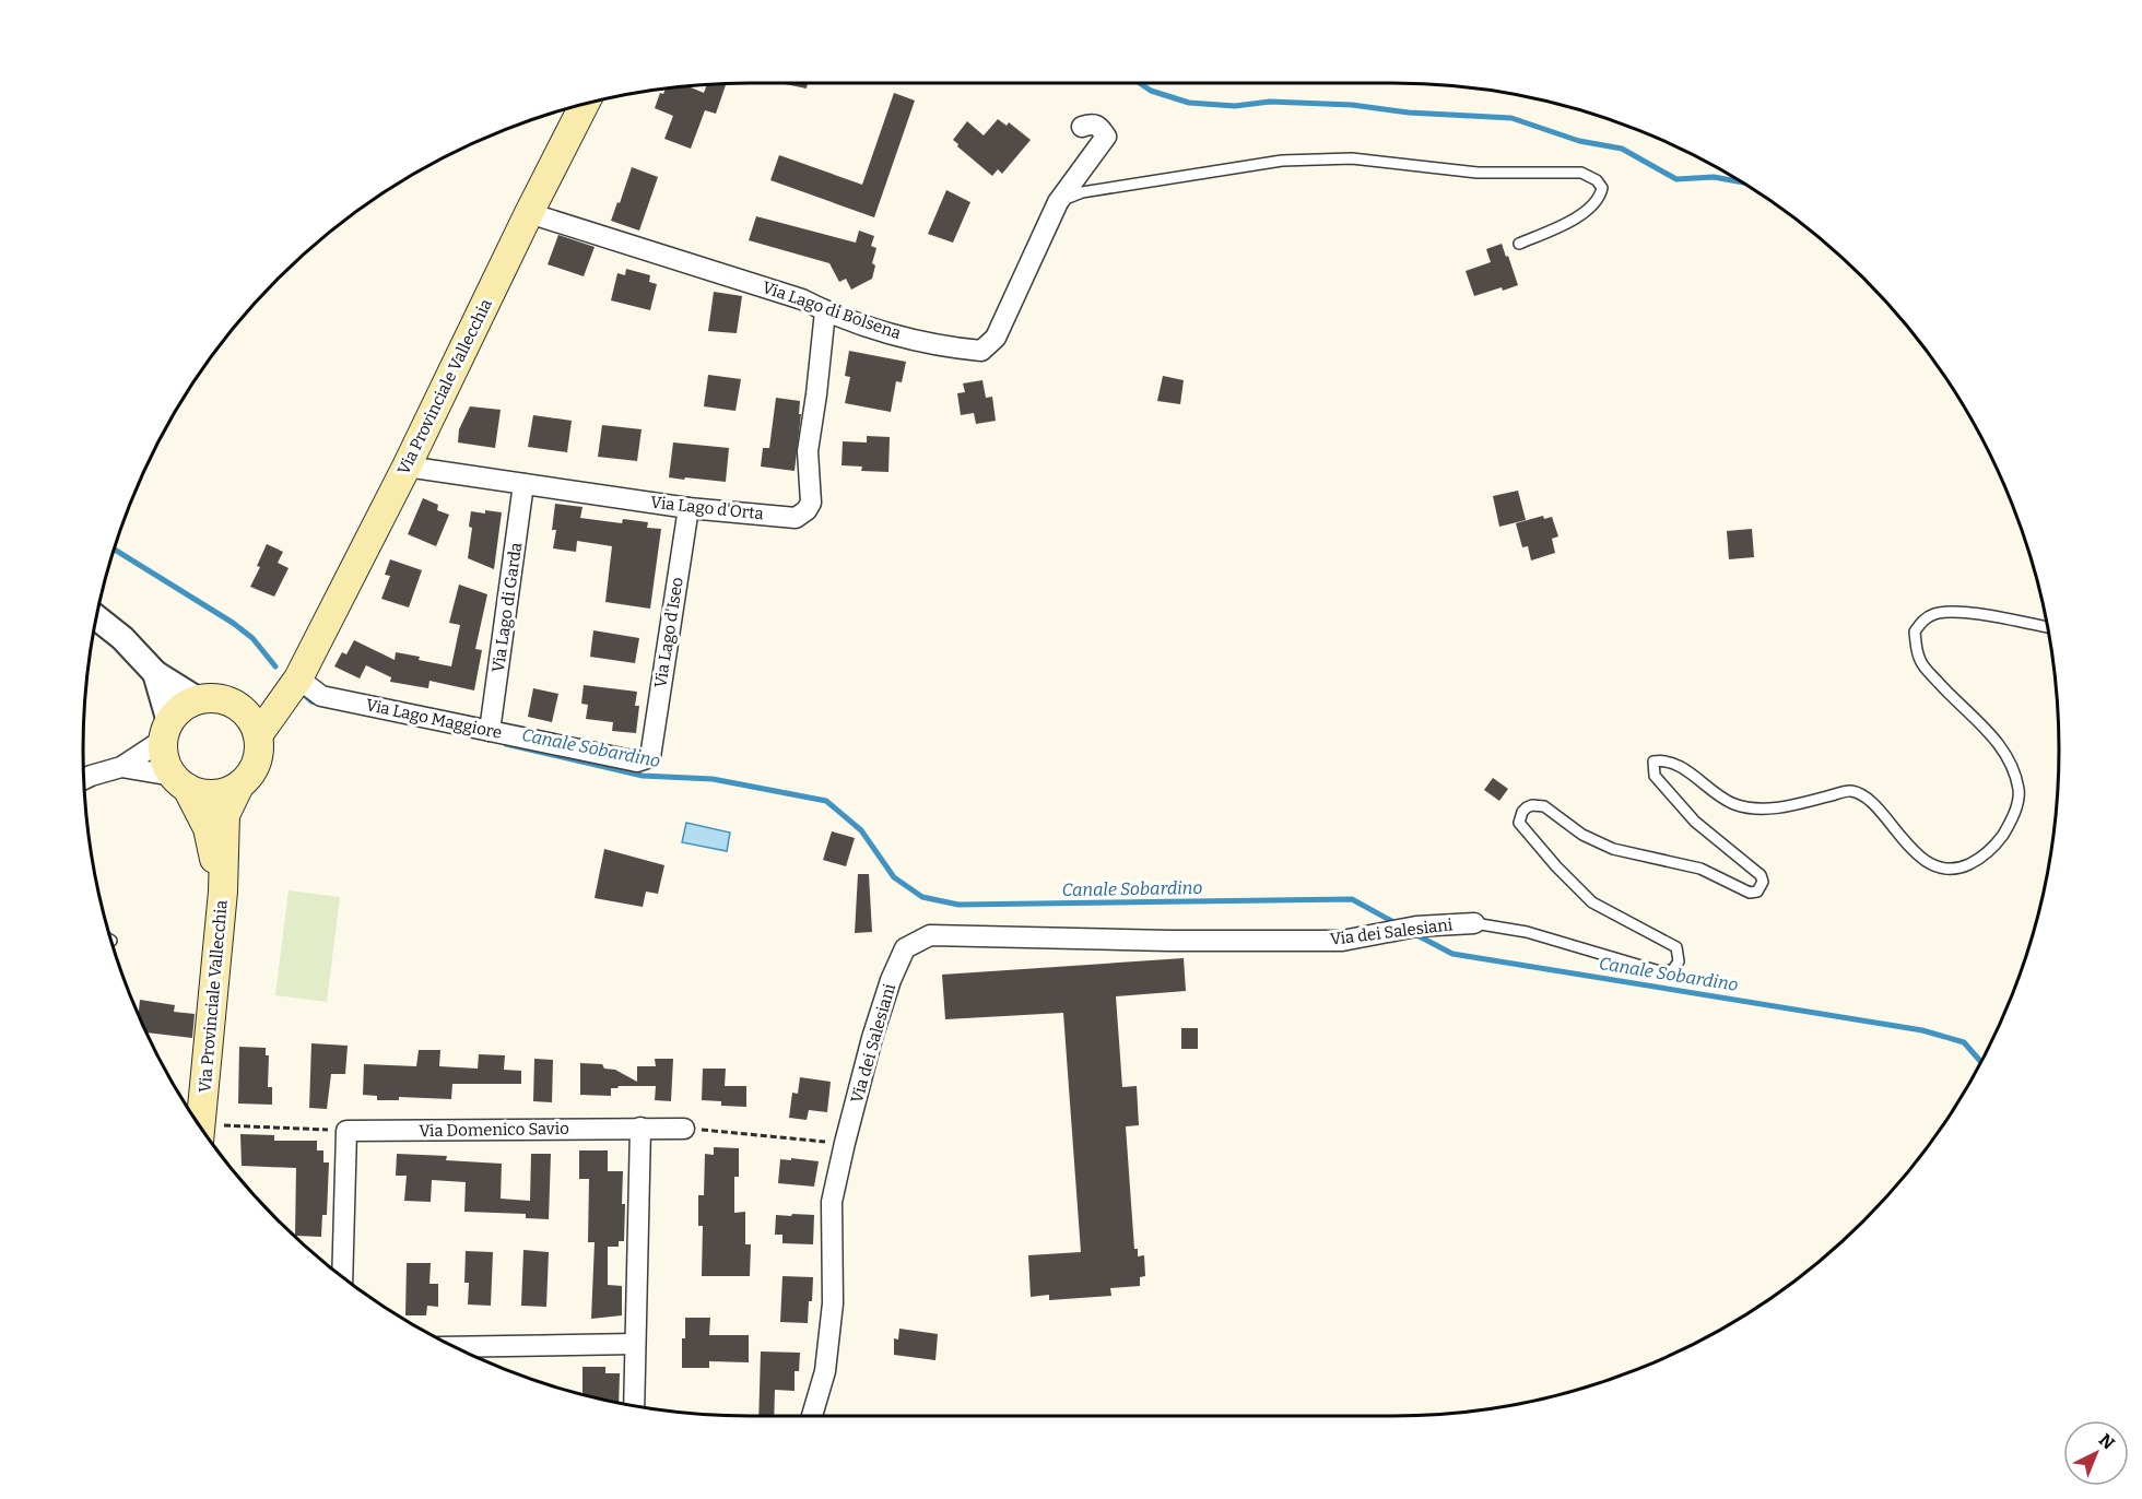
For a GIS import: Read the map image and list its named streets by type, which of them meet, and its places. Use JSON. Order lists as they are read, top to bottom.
{
  "streets": {
    "main road": ["Via Provinciale Vallecchia"],
    "street": [
      "Via Lago di Bolsena",
      "Via Lago d'Orta",
      "Via Lago di Garda",
      "Via Lago d'Iseo",
      "Via Lago Maggiore",
      "Via dei Salesiani",
      "Via Domenico Savio"
    ]
  },
  "crossings": [
    ["Via Lago di Bolsena", "Via Provinciale Vallecchia"],
    ["Via Lago di Bolsena", "Via Lago d'Orta"],
    ["Via Provinciale Vallecchia", "Via Lago d'Orta"],
    ["Via Provinciale Vallecchia", "Via Lago Maggiore"],
    ["Via Lago d'Orta", "Via Lago di Garda"],
    ["Via Lago d'Orta", "Via Lago d'Iseo"],
    ["Via Lago di Garda", "Via Lago Maggiore"],
    ["Via Lago d'Iseo", "Via Lago Maggiore"]
  ],
  "water": ["Canale Sobardino"],
  "north": "top right"
}
